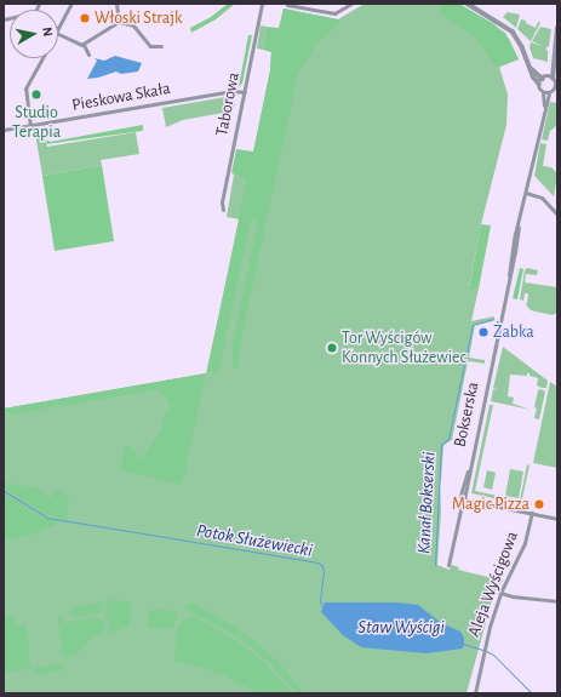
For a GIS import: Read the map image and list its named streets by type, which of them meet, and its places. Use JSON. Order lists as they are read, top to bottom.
{
  "streets": {
    "street": [
      "Pieskowa Skała",
      "Taborowa",
      "Bokserska",
      "Aleja Wyścigowa"
    ]
  },
  "crossings": [
    ["Pieskowa Skała", "Taborowa"]
  ],
  "water": ["Kanał Bokserski", "Potok Służewiecki", "Staw Wyścigi"],
  "places": [
    "Włoski Strajk",
    "Studio Terapia",
    "Żabka",
    "Tor Wyścigów Konnych Służewiec",
    "Magic Pizza"
  ],
  "north": "right"
}
